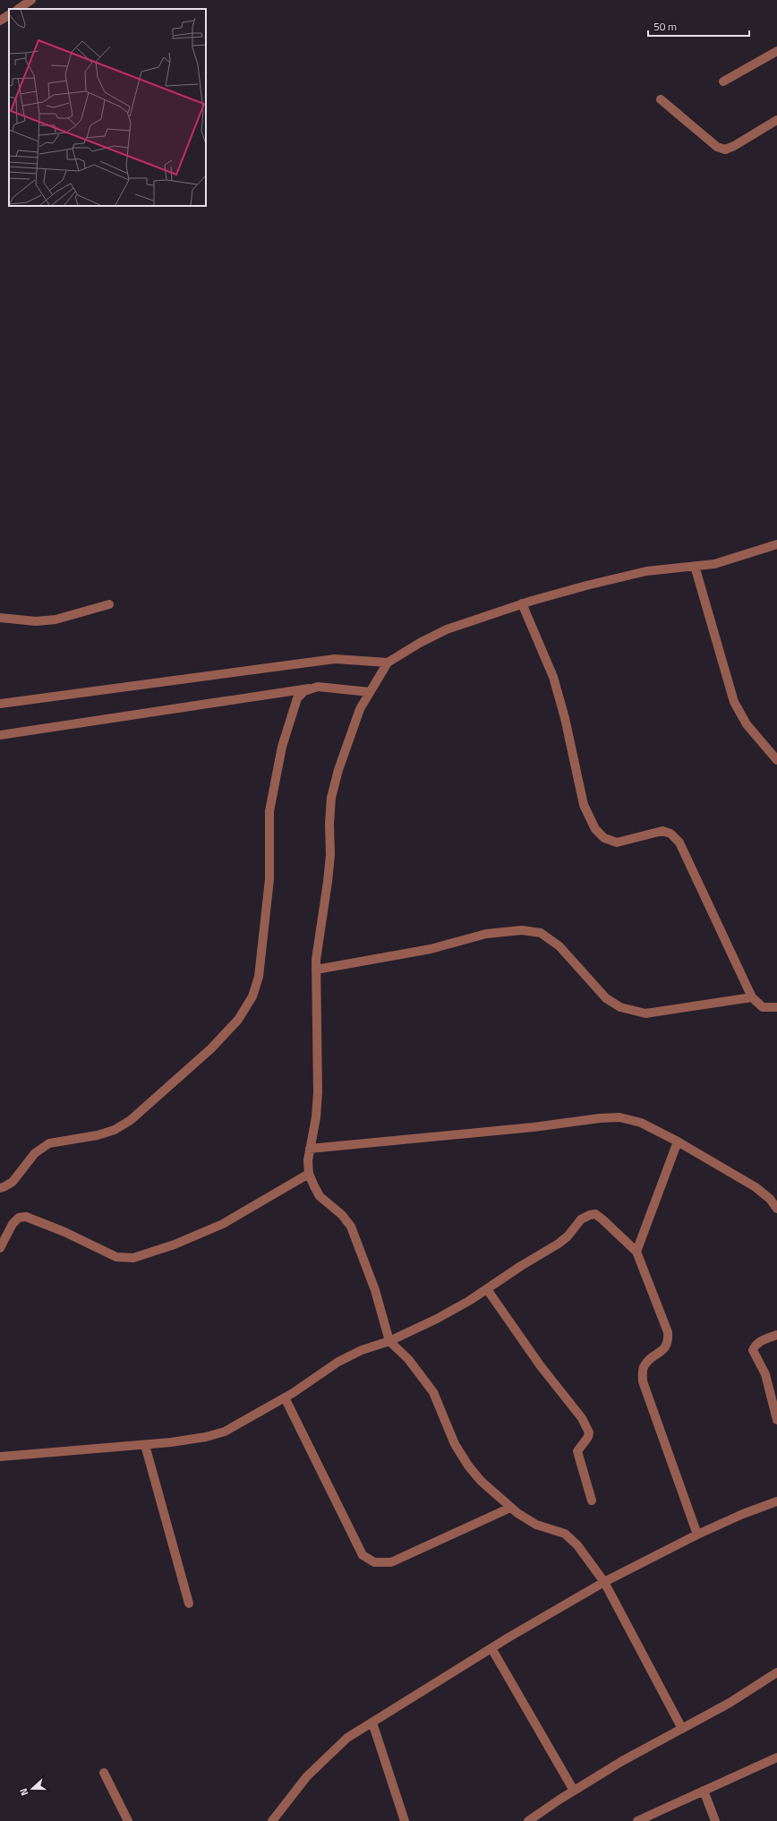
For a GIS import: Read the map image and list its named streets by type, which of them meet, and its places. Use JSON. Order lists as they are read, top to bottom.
{
  "scale_bar": "50 m",
  "north": "left"
}
